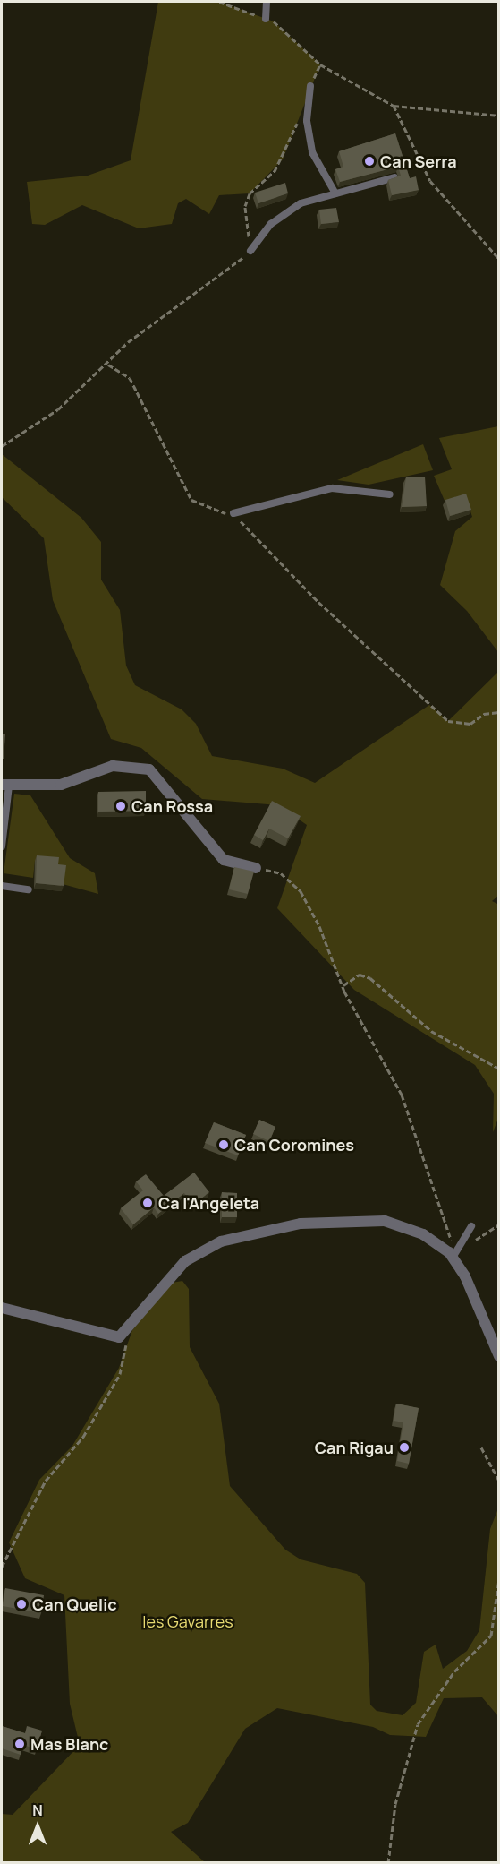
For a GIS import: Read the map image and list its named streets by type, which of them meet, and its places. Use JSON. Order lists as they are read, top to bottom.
{
  "parks": ["les Gavarres"],
  "places": [
    "Can Serra",
    "Can Rossa",
    "Can Coromines",
    "Ca l'Angeleta",
    "Can Rigau",
    "Can Quelic",
    "Mas Blanc"
  ],
  "north": "top"
}
